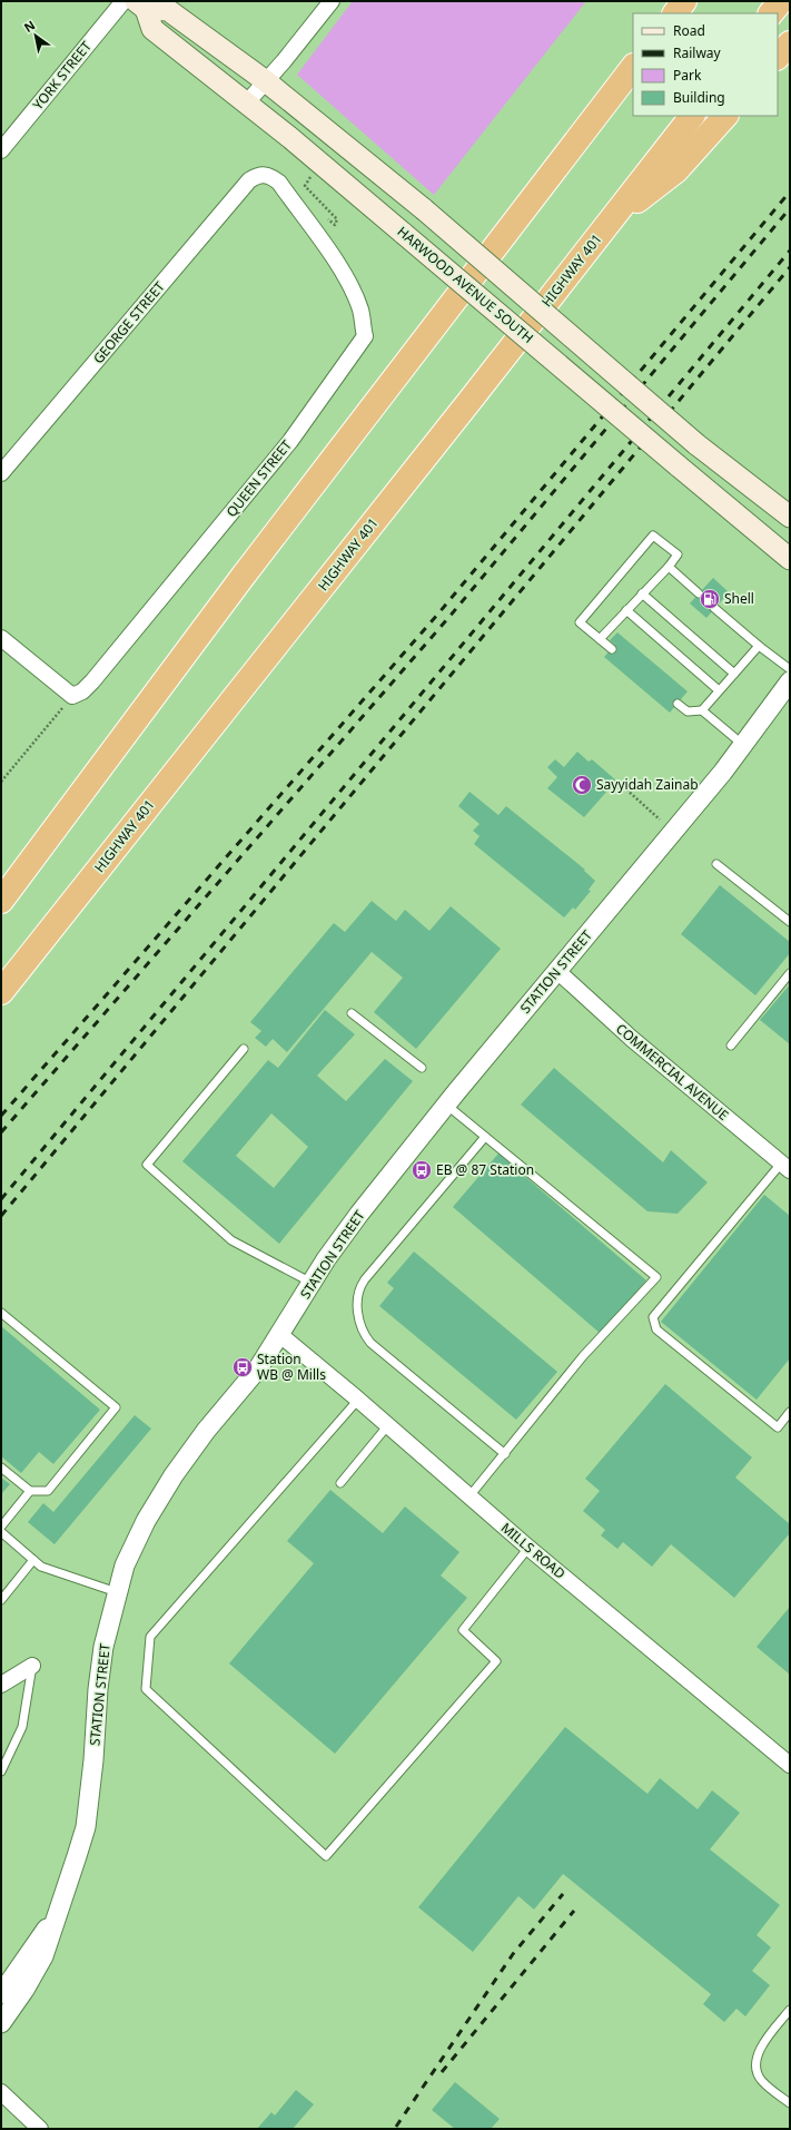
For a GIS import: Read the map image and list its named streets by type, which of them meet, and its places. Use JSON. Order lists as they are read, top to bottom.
{
  "streets": {
    "highway": ["HIGHWAY 401"],
    "main road": ["HARWOOD AVENUE SOUTH"],
    "street": [
      "YORK STREET",
      "GEORGE STREET",
      "QUEEN STREET",
      "STATION STREET",
      "COMMERCIAL AVENUE",
      "MILLS ROAD"
    ]
  },
  "crossings": [
    ["GEORGE STREET", "QUEEN STREET"],
    ["STATION STREET", "COMMERCIAL AVENUE"],
    ["STATION STREET", "MILLS ROAD"]
  ],
  "places": {
    "fuel station": ["Shell"],
    "mosque": ["Sayyidah Zainab"],
    "bus stop": ["EB @ 87 Station", "Station WB @ Mills"]
  },
  "legend": [
    "Road",
    "Railway",
    "Park",
    "Building"
  ],
  "north": "top left"
}
